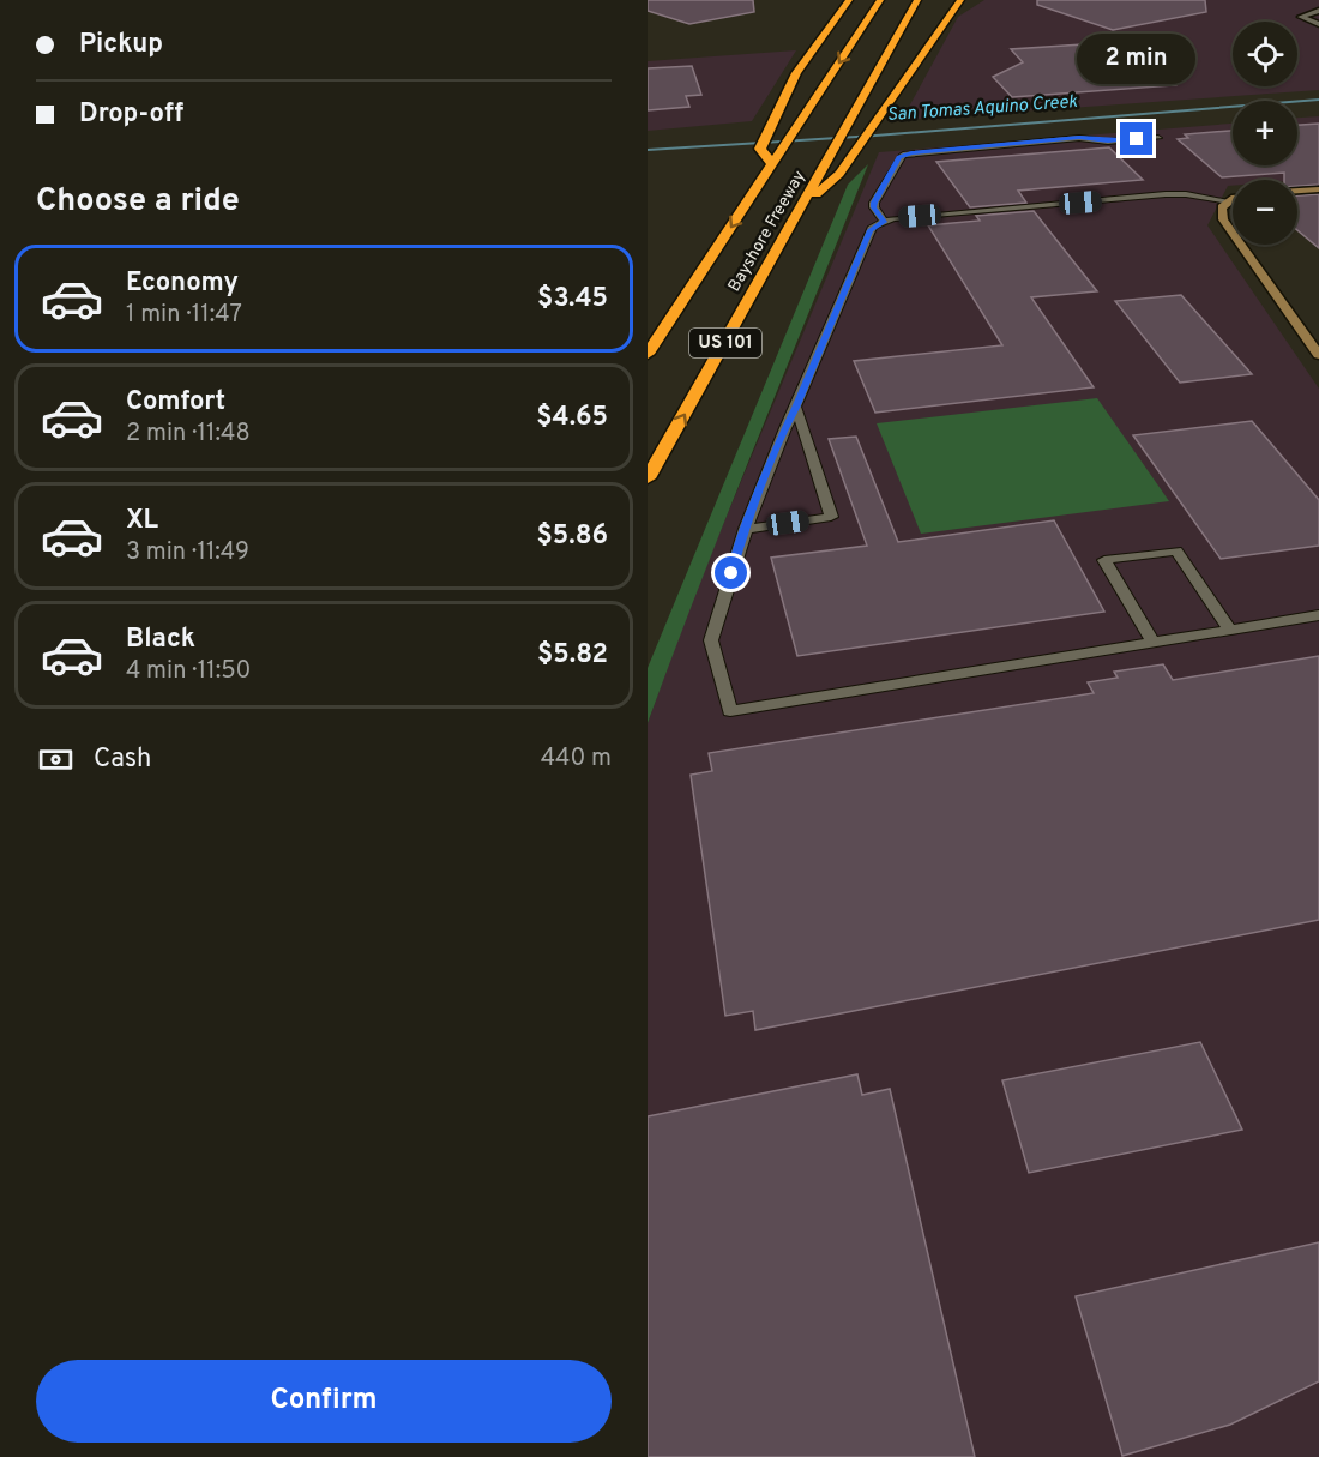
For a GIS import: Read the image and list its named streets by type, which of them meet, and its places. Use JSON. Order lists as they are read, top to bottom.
{
  "streets": {
    "highway": ["Bayshore Freeway", "US 101"]
  },
  "water": ["San Tomas Aquino Creek"],
  "page": {
    "banner": ["Pickup", "Drop-off"],
    "map_buttons": ["+", "−"],
    "bubble": "2 min",
    "heading": "Choose a ride",
    "list": [
      {
        "name": "Economy",
        "note": "1 min · 11:47",
        "value": "$3.45"
      },
      {
        "name": "Comfort",
        "note": "2 min · 11:48",
        "value": "$4.65"
      },
      {
        "name": "XL",
        "note": "3 min · 11:49",
        "value": "$5.86"
      },
      {
        "name": "Black",
        "note": "4 min · 11:50",
        "value": "$5.82"
      }
    ],
    "pay": ["Cash", "440 m"],
    "buttons": "Confirm"
  }
}
